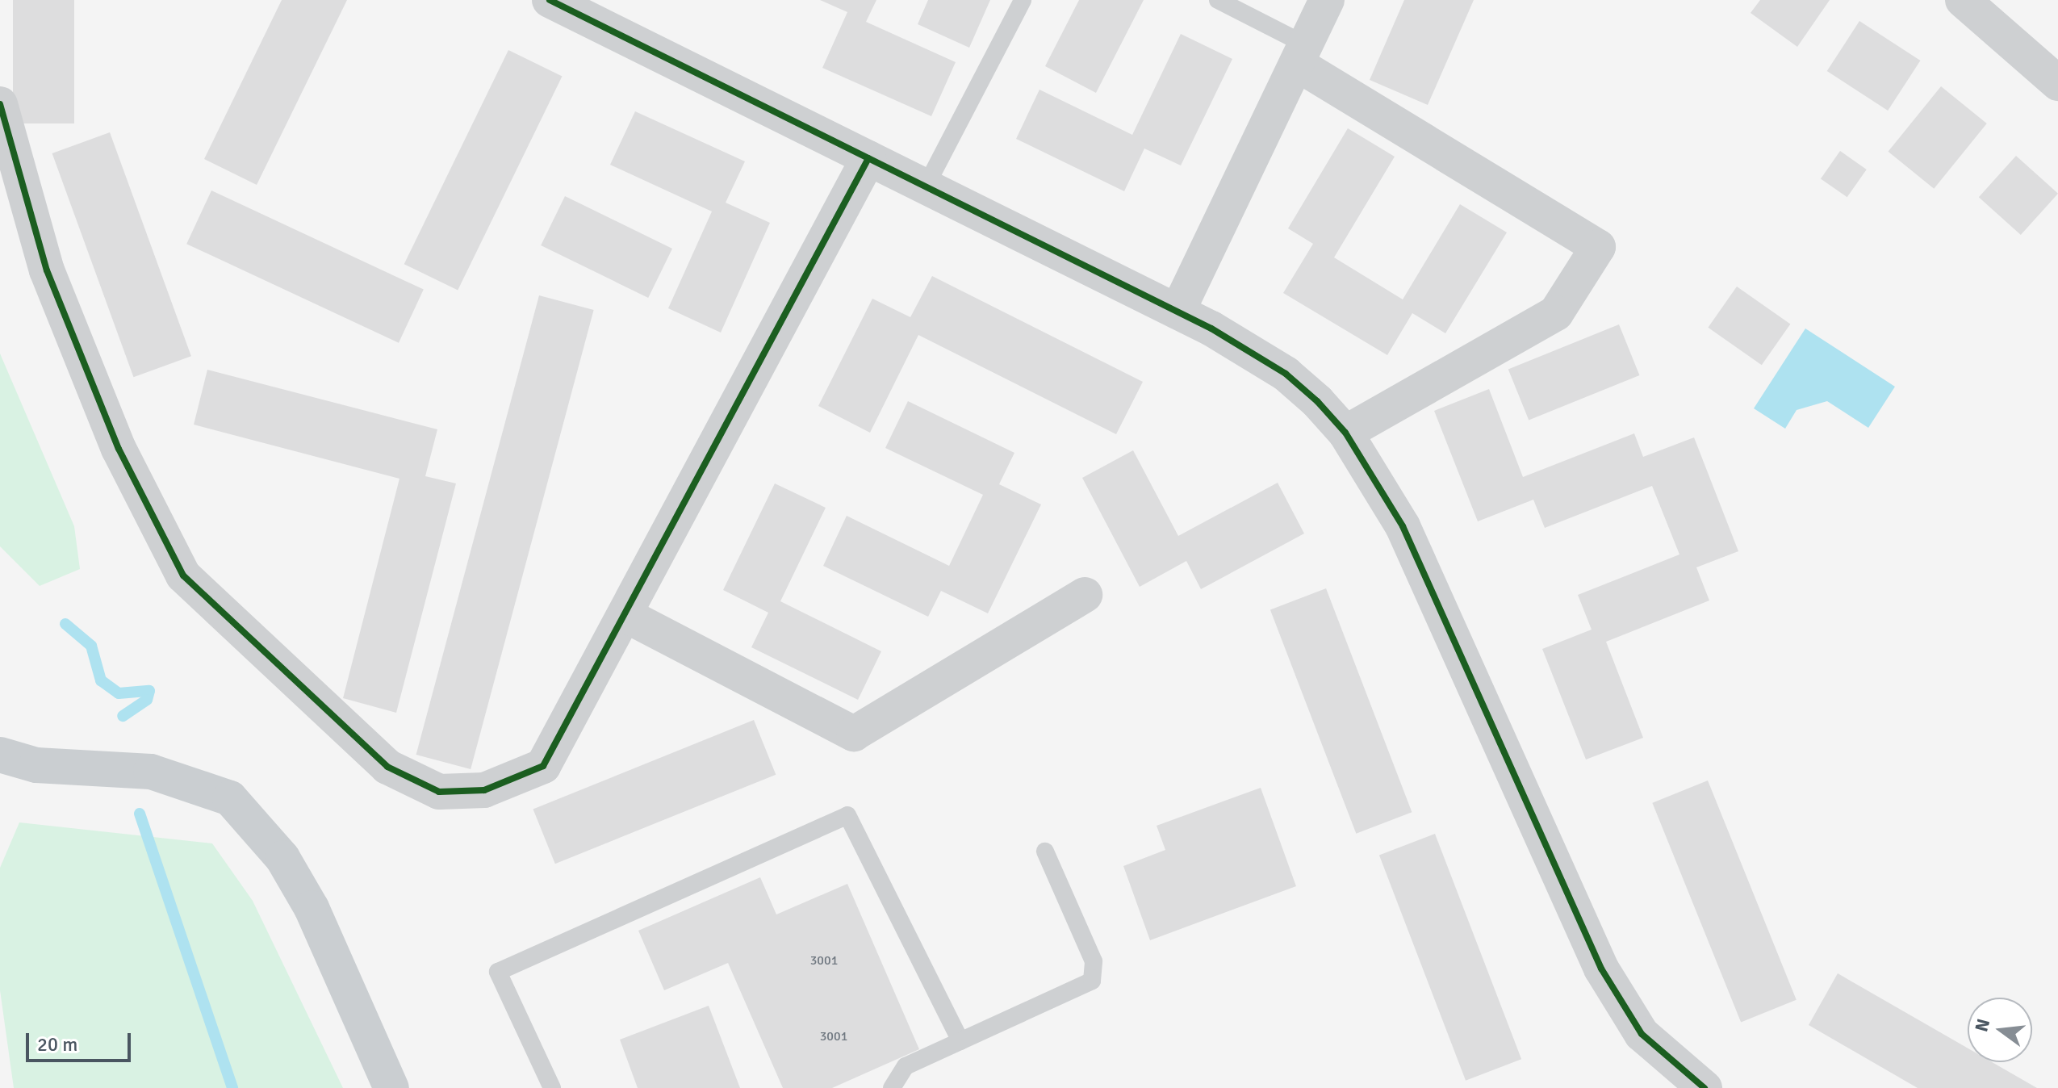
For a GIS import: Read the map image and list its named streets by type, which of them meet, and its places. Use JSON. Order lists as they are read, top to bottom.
{
  "house_numbers": ["3001", "3001"],
  "scale_bar": "20 m",
  "north": "left"
}
